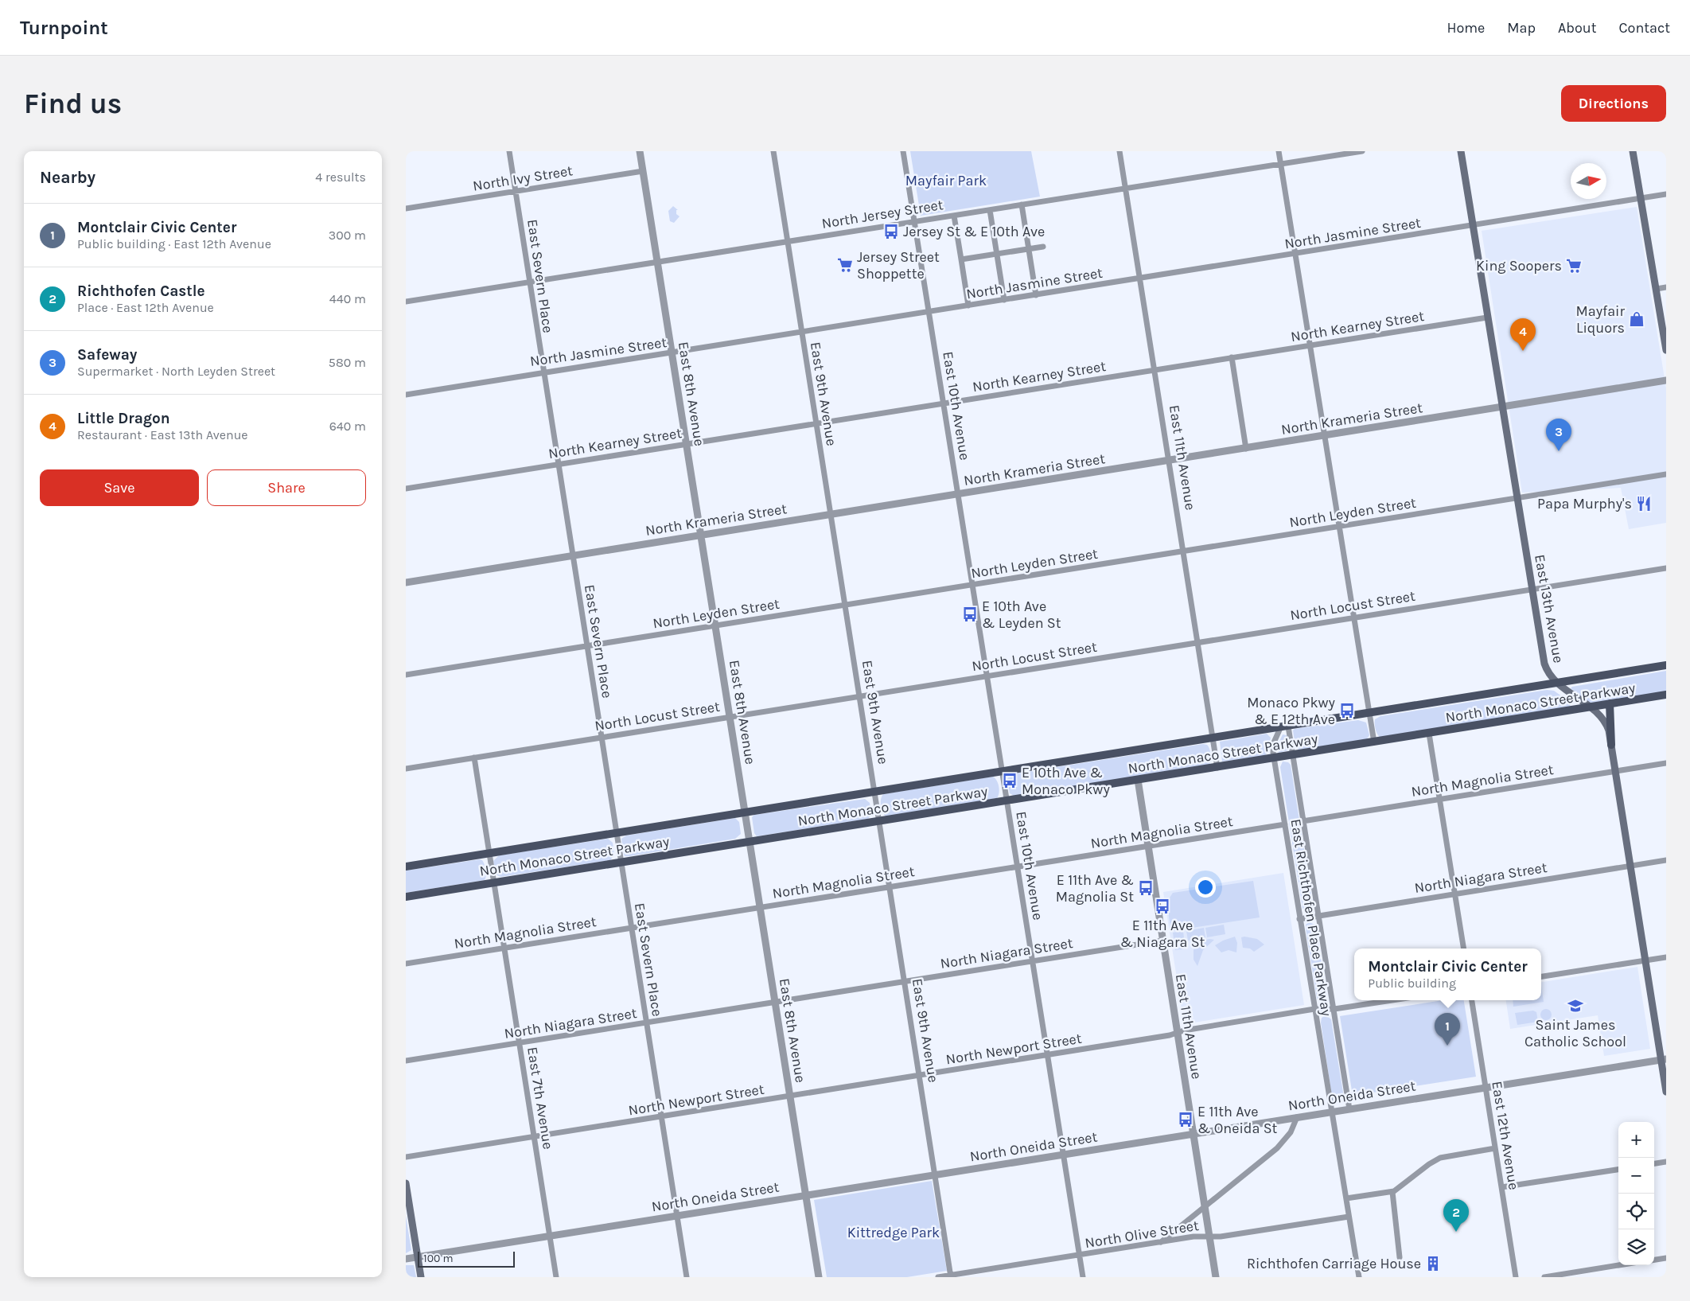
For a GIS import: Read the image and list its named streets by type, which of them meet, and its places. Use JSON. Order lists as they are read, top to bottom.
{
  "streets": {
    "main road": ["East 13th Avenue", "North Monaco Street Parkway"],
    "street": [
      "North Ivy Street",
      "North Jersey Street",
      "North Jasmine Street",
      "East Severn Place",
      "North Kearney Street",
      "East 8th Avenue",
      "East 9th Avenue",
      "East 10th Avenue",
      "North Krameria Street",
      "East 11th Avenue",
      "North Leyden Street",
      "North Locust Street",
      "North Magnolia Street",
      "North Niagara Street",
      "East Richthofen Place Parkway",
      "North Newport Street",
      "North Oneida Street",
      "East 7th Avenue",
      "East 12th Avenue",
      "North Olive Street"
    ]
  },
  "crossings": [
    ["North Ivy Street", "East Severn Place"],
    ["North Ivy Street", "East 8th Avenue"],
    ["North Jersey Street", "East Severn Place"],
    ["North Jersey Street", "East 8th Avenue"],
    ["North Jersey Street", "East 9th Avenue"],
    ["North Jersey Street", "East 10th Avenue"],
    ["North Jersey Street", "East 11th Avenue"],
    ["North Jasmine Street", "East Severn Place"],
    ["North Jasmine Street", "East 8th Avenue"],
    ["North Jasmine Street", "East 9th Avenue"],
    ["North Jasmine Street", "East 10th Avenue"],
    ["North Jasmine Street", "East 11th Avenue"],
    ["North Jasmine Street", "East 13th Avenue"],
    ["East Severn Place", "North Kearney Street"],
    ["East Severn Place", "North Krameria Street"],
    ["East Severn Place", "North Leyden Street"],
    ["East Severn Place", "North Locust Street"],
    ["East Severn Place", "North Monaco Street Parkway"],
    ["East Severn Place", "North Magnolia Street"],
    ["East Severn Place", "North Niagara Street"],
    ["East Severn Place", "North Newport Street"],
    ["East Severn Place", "North Oneida Street"],
    ["North Kearney Street", "East 8th Avenue"],
    ["North Kearney Street", "East 9th Avenue"],
    ["North Kearney Street", "East 10th Avenue"],
    ["North Kearney Street", "East 11th Avenue"],
    ["North Kearney Street", "East 13th Avenue"],
    ["East 8th Avenue", "North Krameria Street"],
    ["East 8th Avenue", "North Leyden Street"],
    ["East 8th Avenue", "North Locust Street"],
    ["East 8th Avenue", "North Monaco Street Parkway"],
    ["East 8th Avenue", "North Magnolia Street"],
    ["East 8th Avenue", "North Niagara Street"],
    ["East 8th Avenue", "North Newport Street"],
    ["East 8th Avenue", "North Oneida Street"],
    ["East 9th Avenue", "North Krameria Street"],
    ["East 9th Avenue", "North Leyden Street"],
    ["East 9th Avenue", "North Locust Street"],
    ["East 9th Avenue", "North Monaco Street Parkway"],
    ["East 9th Avenue", "North Magnolia Street"],
    ["East 9th Avenue", "North Niagara Street"],
    ["East 9th Avenue", "North Newport Street"],
    ["East 9th Avenue", "North Oneida Street"],
    ["East 9th Avenue", "North Olive Street"],
    ["East 10th Avenue", "North Krameria Street"],
    ["East 10th Avenue", "North Leyden Street"],
    ["East 10th Avenue", "North Locust Street"],
    ["East 10th Avenue", "North Monaco Street Parkway"],
    ["East 10th Avenue", "North Magnolia Street"],
    ["East 10th Avenue", "North Niagara Street"],
    ["East 10th Avenue", "North Newport Street"],
    ["East 10th Avenue", "North Oneida Street"],
    ["East 10th Avenue", "North Olive Street"],
    ["North Krameria Street", "East 11th Avenue"],
    ["North Krameria Street", "East 13th Avenue"],
    ["East 11th Avenue", "North Leyden Street"],
    ["East 11th Avenue", "North Locust Street"],
    ["East 11th Avenue", "North Monaco Street Parkway"],
    ["East 11th Avenue", "North Magnolia Street"],
    ["East 11th Avenue", "North Niagara Street"],
    ["East 11th Avenue", "North Newport Street"],
    ["East 11th Avenue", "North Oneida Street"],
    ["East 11th Avenue", "North Olive Street"],
    ["North Leyden Street", "East 13th Avenue"],
    ["North Locust Street", "East 13th Avenue"],
    ["North Locust Street", "East 7th Avenue"],
    ["East 13th Avenue", "North Monaco Street Parkway"],
    ["East 13th Avenue", "North Magnolia Street"],
    ["East 13th Avenue", "North Niagara Street"],
    ["East 13th Avenue", "North Oneida Street"],
    ["North Monaco Street Parkway", "East Richthofen Place Parkway"],
    ["North Monaco Street Parkway", "East 7th Avenue"],
    ["North Magnolia Street", "East Richthofen Place Parkway"],
    ["North Magnolia Street", "East 7th Avenue"],
    ["North Niagara Street", "East Richthofen Place Parkway"],
    ["North Niagara Street", "East 7th Avenue"],
    ["East Richthofen Place Parkway", "North Newport Street"],
    ["East Richthofen Place Parkway", "North Oneida Street"],
    ["East Richthofen Place Parkway", "North Olive Street"],
    ["North Newport Street", "East 7th Avenue"],
    ["North Oneida Street", "East 7th Avenue"],
    ["North Oneida Street", "East 12th Avenue"]
  ],
  "parks": ["Mayfair Park", "Kittredge Park"],
  "places": {
    "bus stop": [
      "Jersey St & E 10th Ave",
      "E 10th Ave & Leyden St",
      "Monaco Pkwy & E 12th Ave",
      "E 10th Ave & Monaco Pkwy",
      "E 11th Ave & Magnolia St",
      "E 11th Ave & Niagara St",
      "E 11th Ave & Oneida St"
    ],
    "supermarket": ["Jersey Street Shoppette", "King Soopers"],
    "shop": ["Mayfair Liquors"],
    "restaurant": ["Papa Murphy's"],
    "school or university": ["Saint James Catholic School"],
    "building": ["Richthofen Carriage House"]
  },
  "scale_bar": "100 m",
  "north": "right",
  "page": {
    "header": "Turnpoint",
    "nav": [
      "Home",
      "Map",
      "About",
      "Contact"
    ],
    "buttons": [
      "Directions",
      ["Save", "Share"]
    ],
    "title": "Find us",
    "heading": ["Nearby", "4 results"],
    "list": [
      {
        "mark": "1",
        "name": "Montclair Civic Center",
        "note": "Public building · East 12th Avenue",
        "value": "300 m"
      },
      {
        "mark": "2",
        "name": "Richthofen Castle",
        "note": "Place · East 12th Avenue",
        "value": "440 m"
      },
      {
        "mark": "3",
        "name": "Safeway",
        "note": "Supermarket · North Leyden Street",
        "value": "580 m"
      },
      {
        "mark": "4",
        "name": "Little Dragon",
        "note": "Restaurant · East 13th Avenue",
        "value": "640 m"
      }
    ],
    "pins": [
      "4",
      "3",
      "1",
      "2"
    ],
    "popup": ["Montclair Civic Center", "Public building"],
    "map_buttons": ["+", "−"],
    "scale": "100 m"
  }
}
